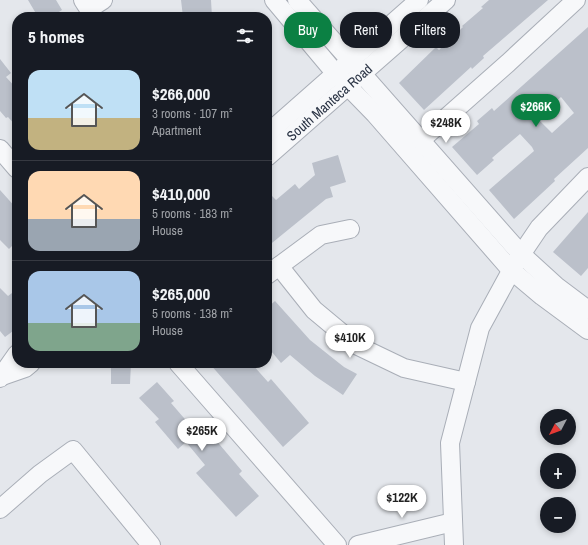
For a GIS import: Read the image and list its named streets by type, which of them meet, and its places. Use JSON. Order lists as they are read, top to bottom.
{
  "streets": {
    "street": ["South Manteca Road"]
  },
  "north": "bottom left",
  "page": {
    "chip": ["Buy", "Rent", "Filters"],
    "heading": "5 homes",
    "list": [
      {
        "name": "$266,000",
        "note": "3 rooms · 107 m² · Apartment"
      },
      {
        "name": "$410,000",
        "note": "5 rooms · 183 m² · House"
      },
      {
        "name": "$265,000",
        "note": "5 rooms · 138 m² · House"
      }
    ],
    "price": [
      "$266K",
      "$248K",
      "$410K",
      "$265K",
      "$122K"
    ],
    "map_buttons": ["+", "−"]
  }
}
